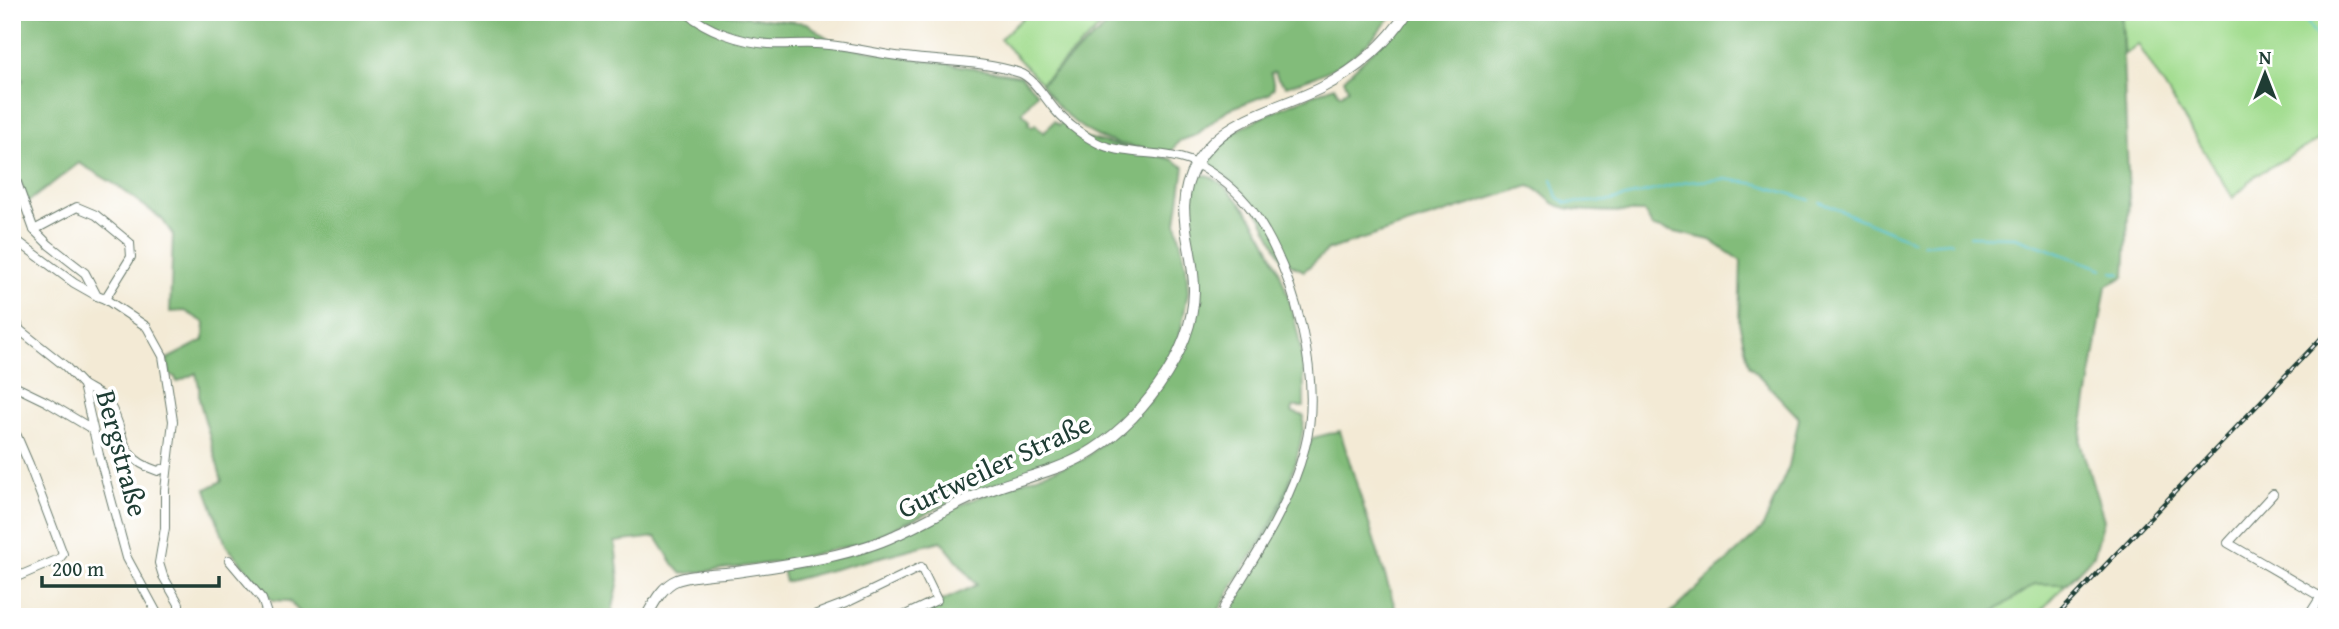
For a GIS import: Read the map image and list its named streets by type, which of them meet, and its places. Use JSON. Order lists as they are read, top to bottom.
{
  "streets": {
    "main road": ["Gurtweiler Straße"],
    "street": ["Bergstraße"]
  },
  "scale_bar": "200 m",
  "north": "top"
}
